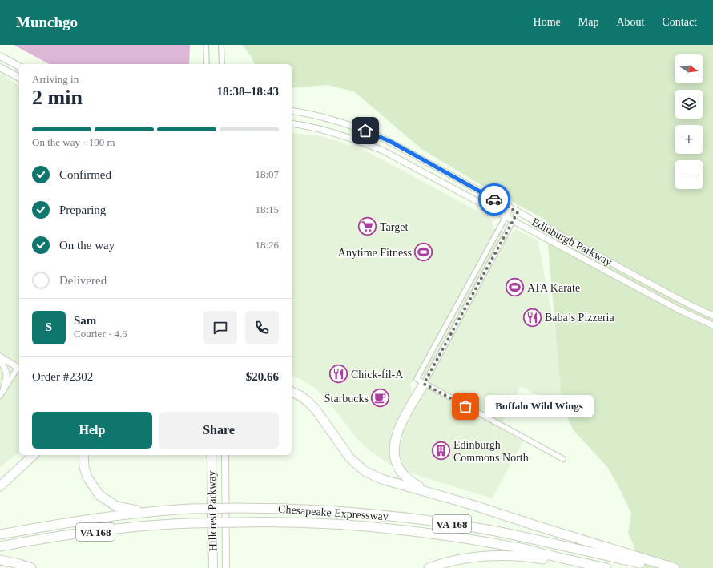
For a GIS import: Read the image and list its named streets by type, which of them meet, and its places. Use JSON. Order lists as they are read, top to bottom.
{
  "streets": {
    "highway": ["Hillcrest Parkway", "Chesapeake Expressway", "VA 168"],
    "street": ["Edinburgh Parkway"]
  },
  "places": {
    "supermarket": ["Target"],
    "sports": ["Anytime Fitness", "ATA Karate"],
    "restaurant": ["Baba’s Pizzeria", "Chick-fil-A"],
    "cafe": ["Starbucks"],
    "other": ["Buffalo Wild Wings"],
    "building": ["Edinburgh Commons North"]
  },
  "north": "right",
  "page": {
    "header": "Munchgo",
    "nav": [
      "Home",
      "Map",
      "About",
      "Contact"
    ],
    "map_buttons": ["+", "−"],
    "heading": ["2 min", "Arriving in", "18:38–18:43"],
    "panel": [
      "Sam",
      "Courier · 4.6",
      "Order #2302",
      "$20.66"
    ],
    "bar": "On the way · 190 m",
    "list": [
      ["Confirmed", "18:07"],
      ["Preparing", "18:15"],
      ["On the way", "18:26"],
      "Delivered"
    ],
    "round": "S",
    "bubble": "Buffalo Wild Wings",
    "buttons": ["Help", "Share"]
  }
}
